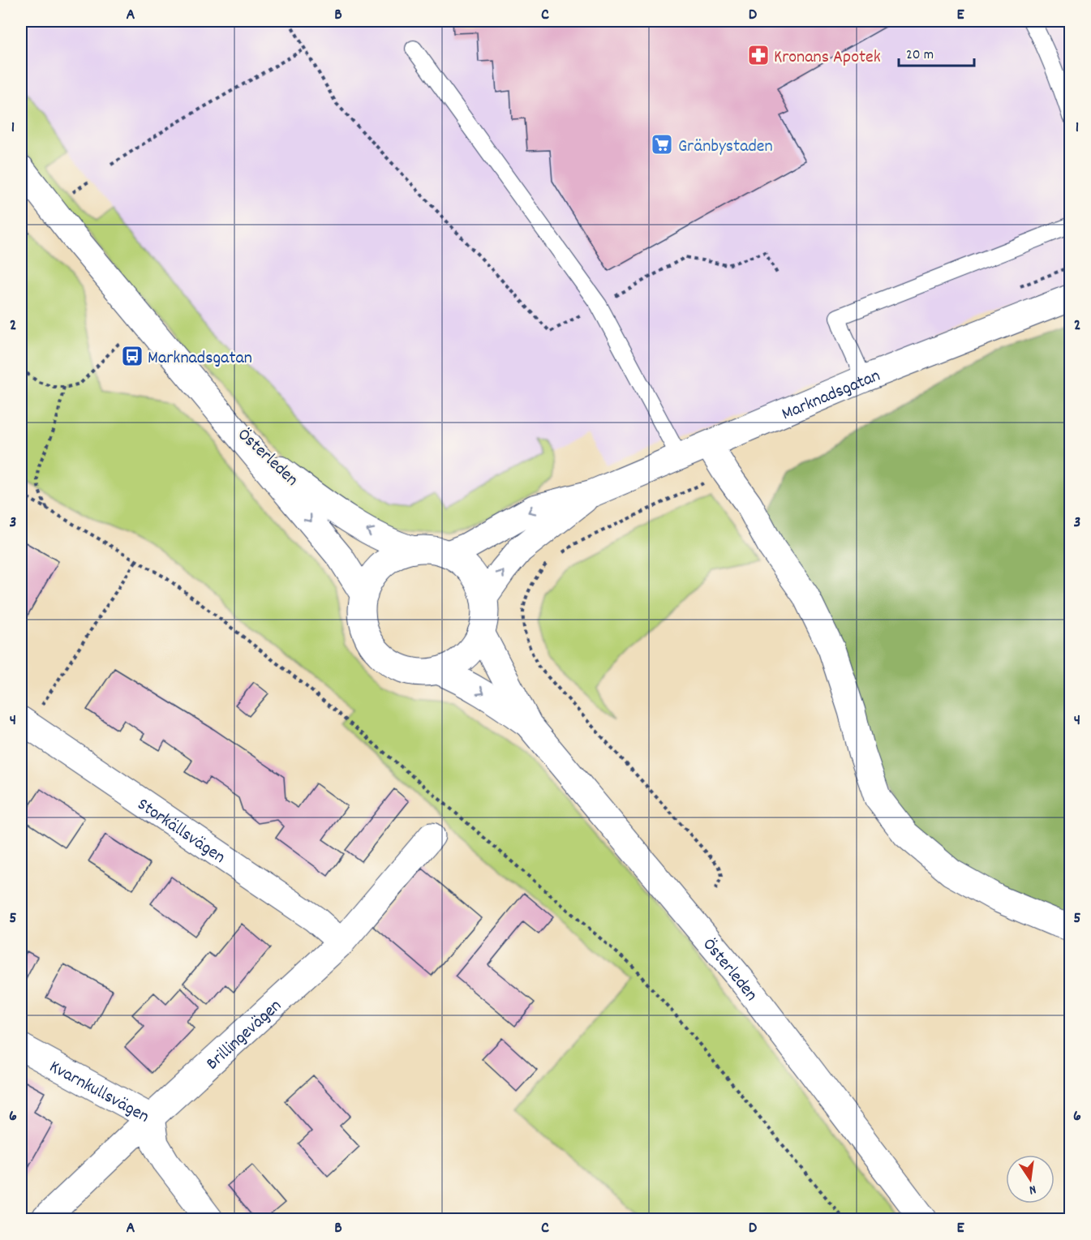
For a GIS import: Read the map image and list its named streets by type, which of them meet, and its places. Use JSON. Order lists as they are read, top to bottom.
{
  "streets": {
    "street": [
      "Marknadsgatan",
      "Österleden",
      "Storkällsvägen",
      "Brillingevägen",
      "Kvarnkullsvägen"
    ]
  },
  "crossings": [
    ["Marknadsgatan", "Österleden"],
    ["Storkällsvägen", "Brillingevägen"],
    ["Brillingevägen", "Kvarnkullsvägen"]
  ],
  "places": {
    "pharmacy": ["Kronans Apotek"],
    "supermarket": ["Gränbystaden"],
    "bus stop": ["Marknadsgatan"]
  },
  "scale_bar": "20 m",
  "north": "bottom",
  "grid": {
    "columns": [
      "A",
      "B",
      "C",
      "D",
      "E"
    ],
    "rows": [
      "1",
      "2",
      "3",
      "4",
      "5",
      "6"
    ]
  }
}
